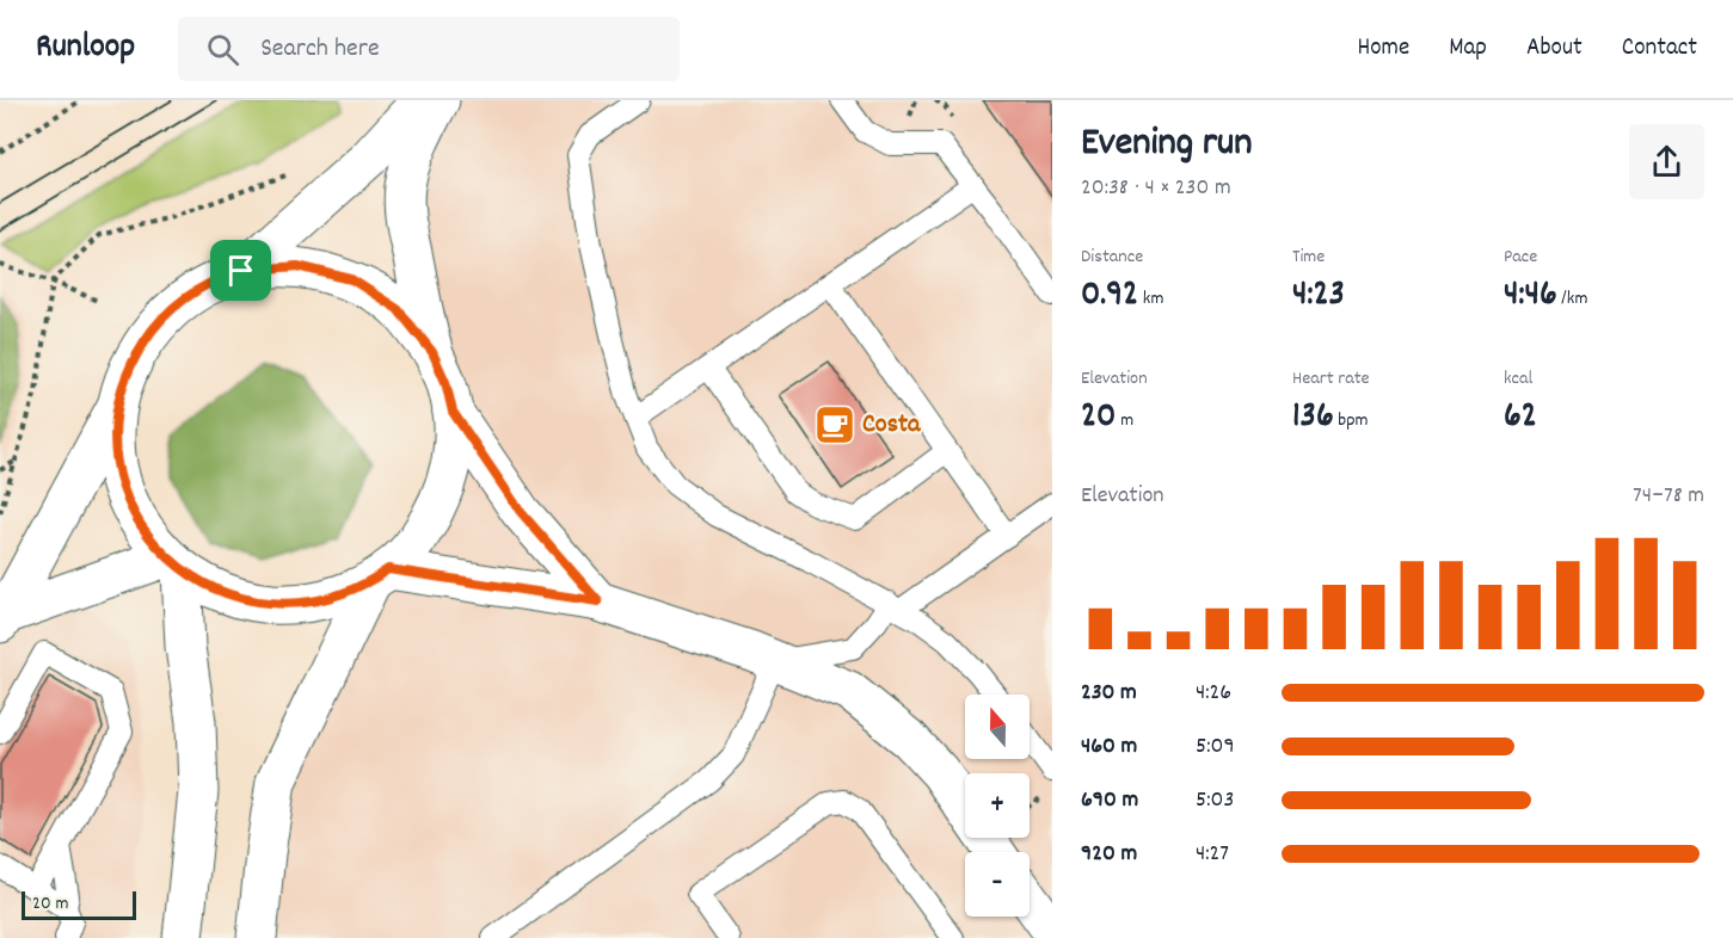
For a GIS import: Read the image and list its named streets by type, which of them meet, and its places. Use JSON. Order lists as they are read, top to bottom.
{
  "places": {
    "cafe": ["Costa"]
  },
  "scale_bar": "20 m",
  "north": "top",
  "page": {
    "header": "Runloop",
    "search": "Search here",
    "nav": [
      "Home",
      "Map",
      "About",
      "Contact"
    ],
    "heading": ["Evening run", "20:38 · 4 × 230 m"],
    "stats": [
      ["Distance", "0.92 km"],
      ["Time", "4:23"],
      ["Pace", "4:46 /km"],
      ["Elevation", "20 m"],
      ["Heart rate", "136 bpm"],
      ["kcal", "62"]
    ],
    "chart": ["Elevation", "74–78 m"],
    "list": [
      {
        "name": "230 m",
        "note": "4:26"
      },
      {
        "name": "460 m",
        "note": "5:09"
      },
      {
        "name": "690 m",
        "note": "5:03"
      },
      {
        "name": "920 m",
        "note": "4:27"
      }
    ],
    "map_buttons": ["+", "−"],
    "scale": "20 m"
  }
}
